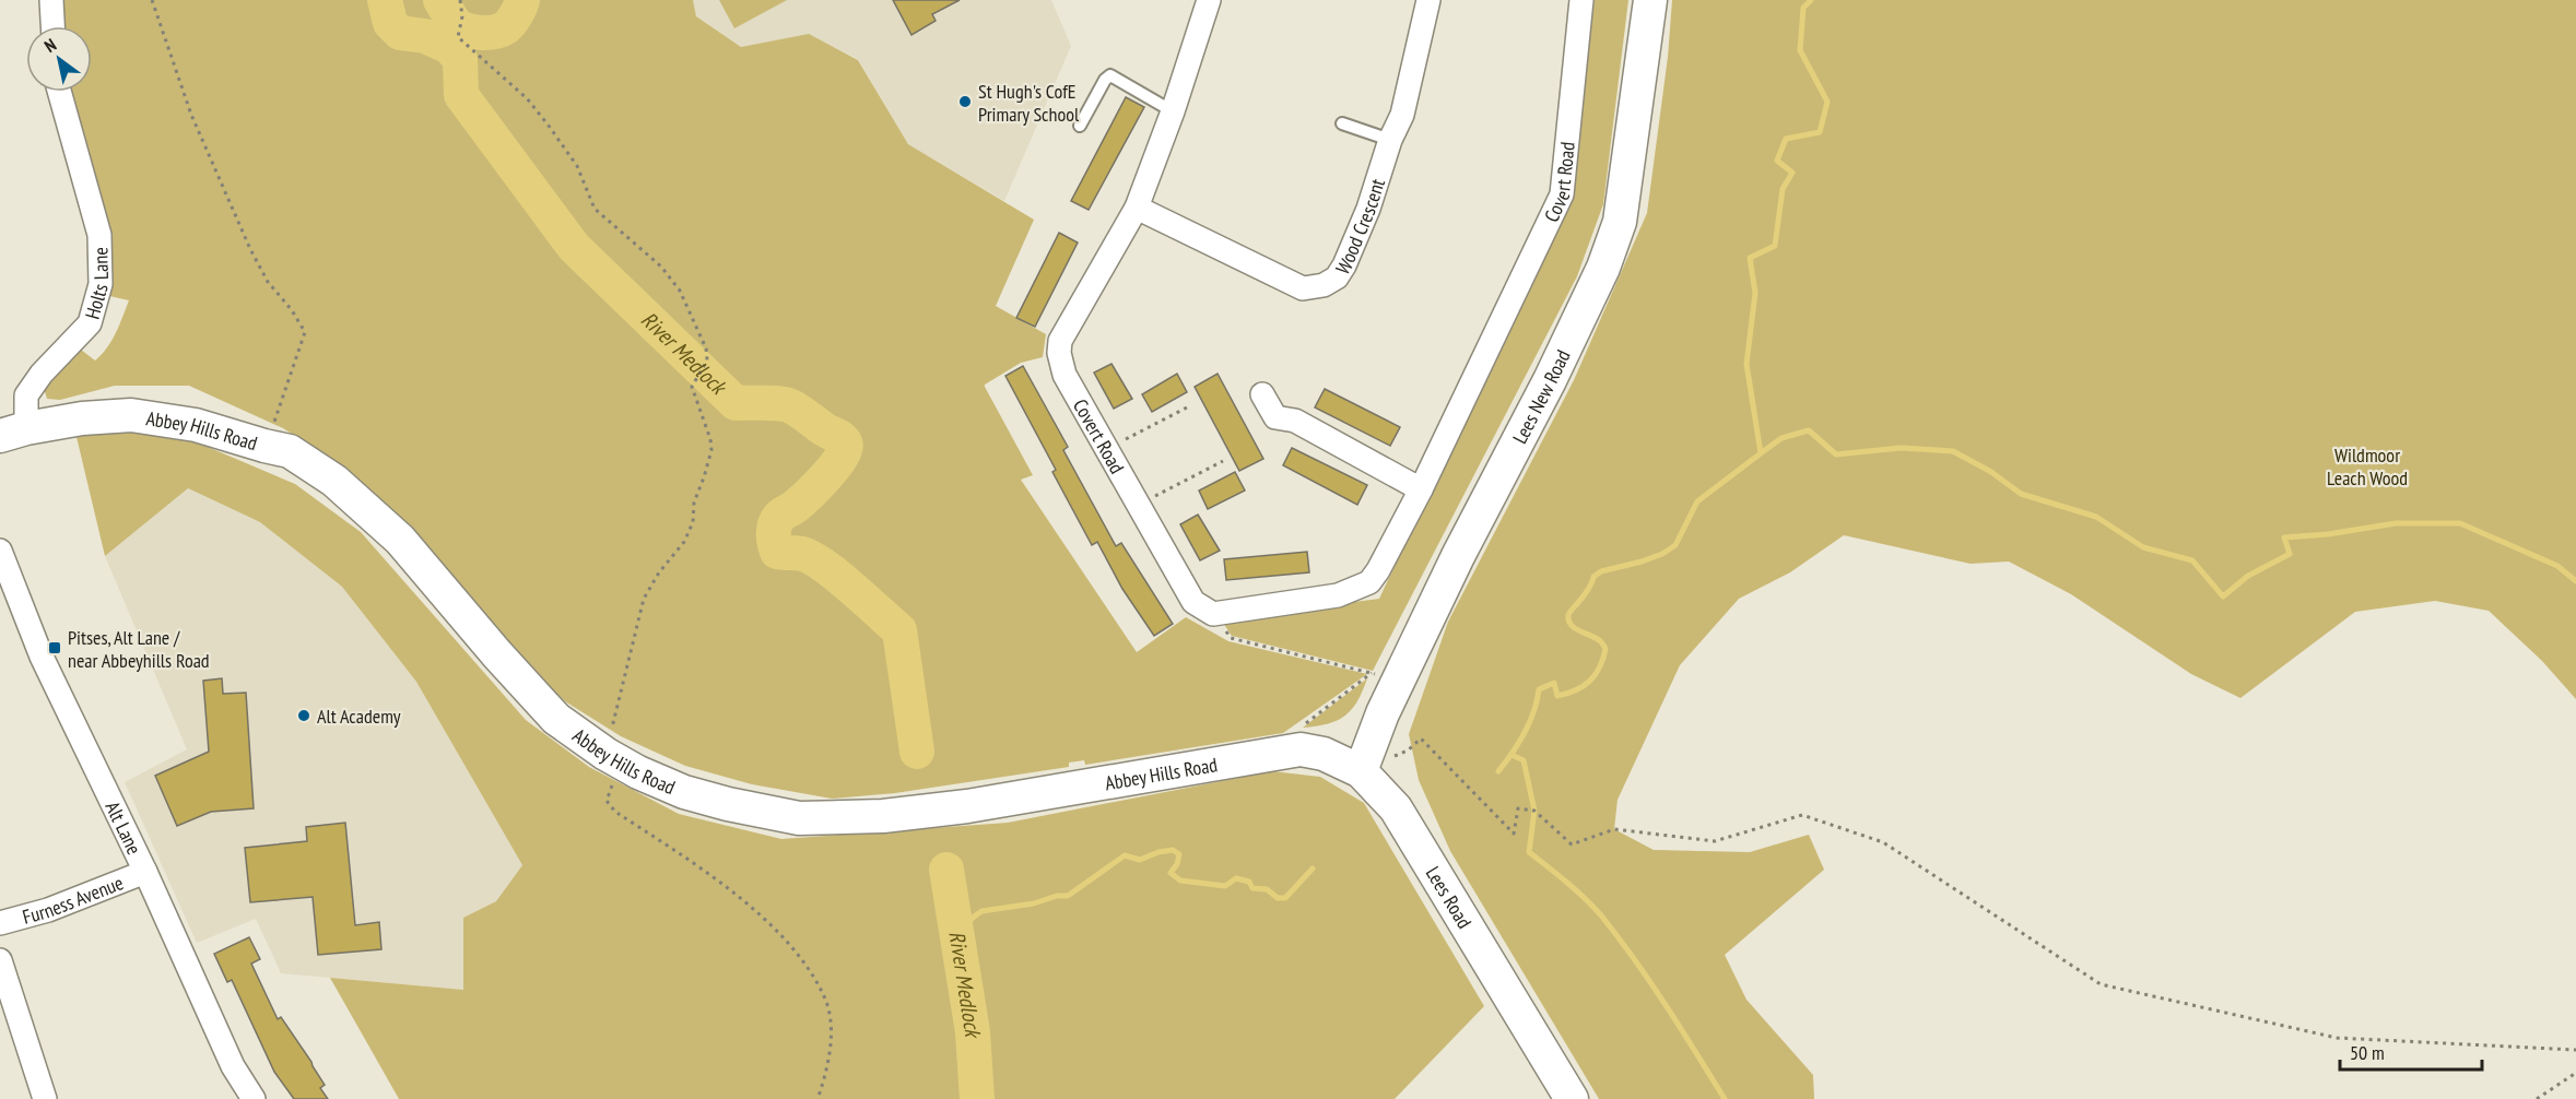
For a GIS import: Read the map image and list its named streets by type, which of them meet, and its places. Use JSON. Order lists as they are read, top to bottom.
{
  "streets": {
    "main road": ["Lees New Road", "Abbey Hills Road", "Lees Road"],
    "street": [
      "Covert Road",
      "Wood Crescent",
      "Holts Lane",
      "Alt Lane",
      "Furness Avenue"
    ]
  },
  "crossings": [
    ["Covert Road", "Wood Crescent"],
    ["Holts Lane", "Abbey Hills Road"],
    ["Lees New Road", "Abbey Hills Road"],
    ["Lees New Road", "Lees Road"],
    ["Abbey Hills Road", "Lees Road"],
    ["Alt Lane", "Furness Avenue"]
  ],
  "water": ["River Medlock"],
  "parks": ["Wildmoor Leach Wood"],
  "places": {
    "other": ["St Hugh's CofE Primary School", "Alt Academy"],
    "transit": ["Pitses, Alt Lane / near Abbeyhills Road"]
  },
  "scale_bar": "50 m",
  "north": "top left"
}
